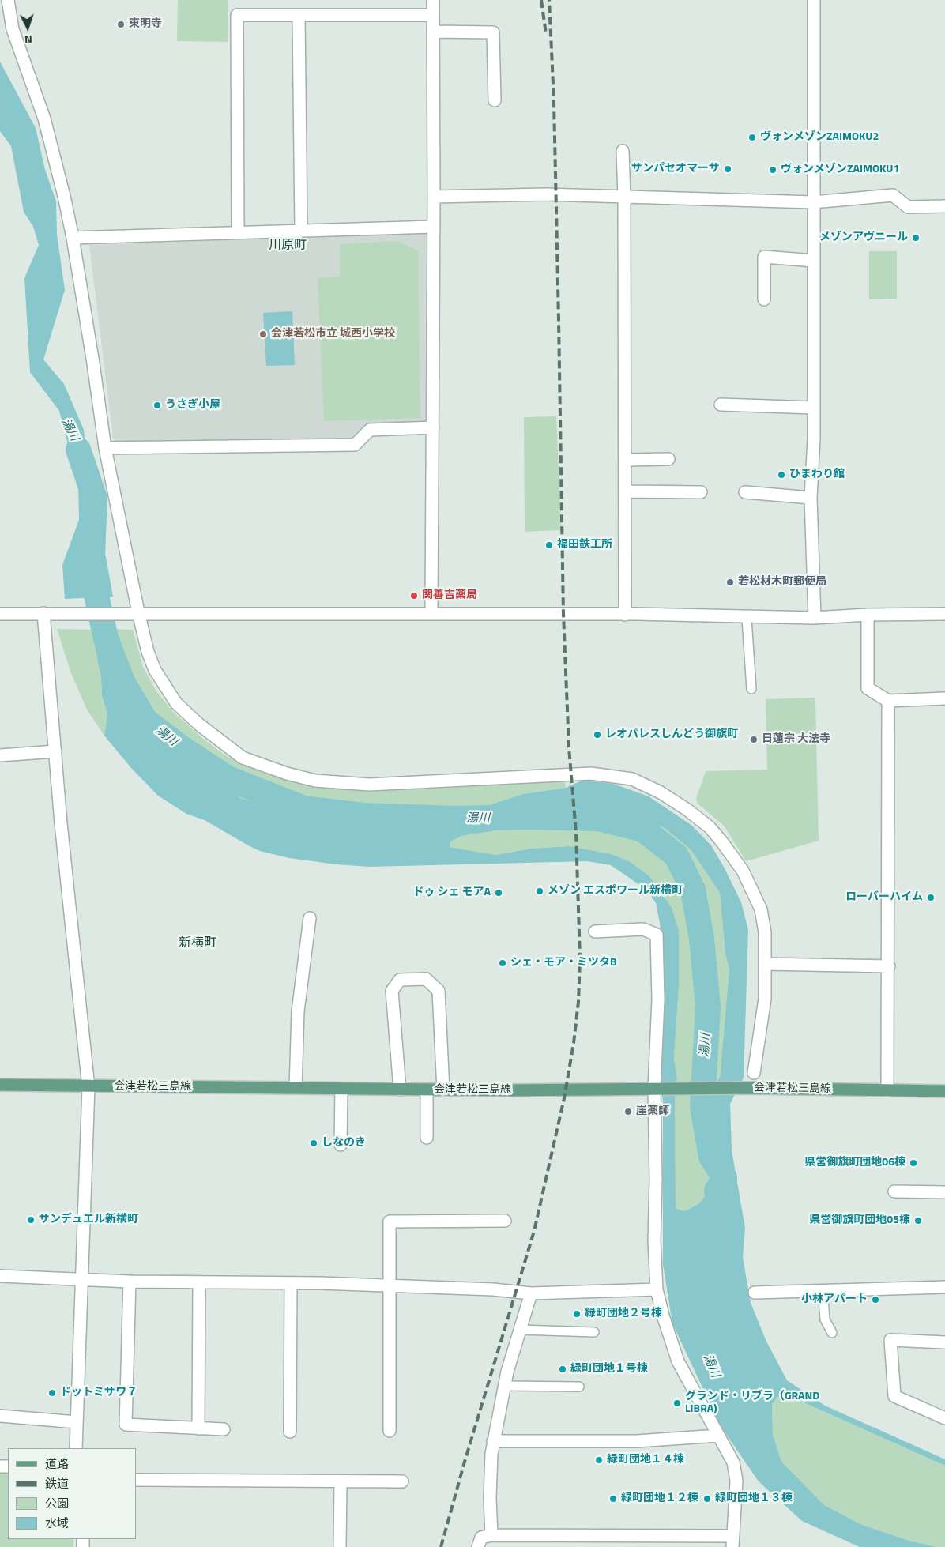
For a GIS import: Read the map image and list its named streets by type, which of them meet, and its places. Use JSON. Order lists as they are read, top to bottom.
{
  "streets": {
    "main road": ["会津若松三島線"]
  },
  "districts": ["川原町", "新横町"],
  "water": ["湯川"],
  "places": [
    "東明寺",
    "ヴォンメゾンZAIMOKU2",
    "サンパセオマーサ",
    "ヴォンメゾンZAIMOKU1",
    "メゾンアヴニール",
    "会津若松市立 城西小学校",
    "うさぎ小屋",
    "ひまわり館",
    "福田鉄工所",
    "若松材木町郵便局",
    "関善吉薬局",
    "レオパレスしんどう御旗町",
    "日蓮宗 大法寺",
    "メゾン エスポワール新横町",
    "ドゥ シェ モアA",
    "ローバーハイム",
    "シェ・モア・ミツタB",
    "崖薬師",
    "しなのき",
    "県営御旗町団地06棟",
    "サンデュエル新横町",
    "県営御旗町団地05棟",
    "小林アパート",
    "緑町団地２号棟",
    "緑町団地１号棟",
    "ドットミサワ７",
    "グランド・リブラ（GRAND LIBRA)",
    "緑町団地１４棟",
    "緑町団地１２棟",
    "緑町団地１３棟"
  ],
  "legend": [
    "道路",
    "鉄道",
    "公園",
    "水域"
  ],
  "north": "bottom"
}
